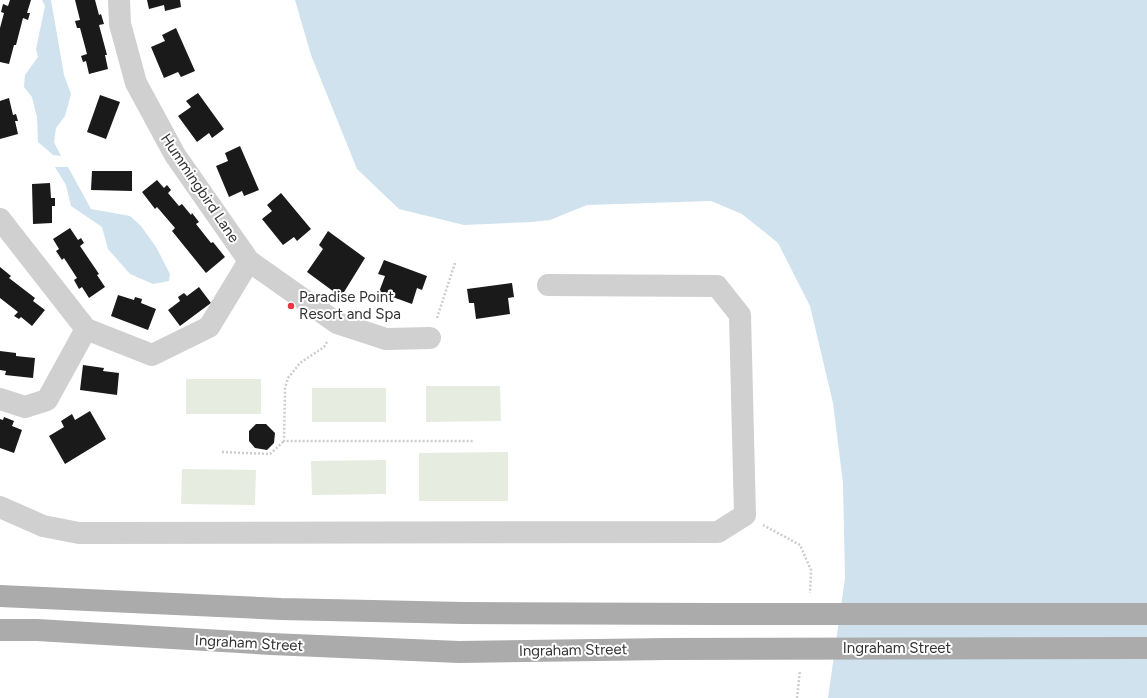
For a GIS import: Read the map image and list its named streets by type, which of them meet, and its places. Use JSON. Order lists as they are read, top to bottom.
{
  "streets": {
    "main road": ["Ingraham Street"],
    "street": ["Hummingbird Lane"]
  },
  "places": ["Paradise Point Resort and Spa"]
}
